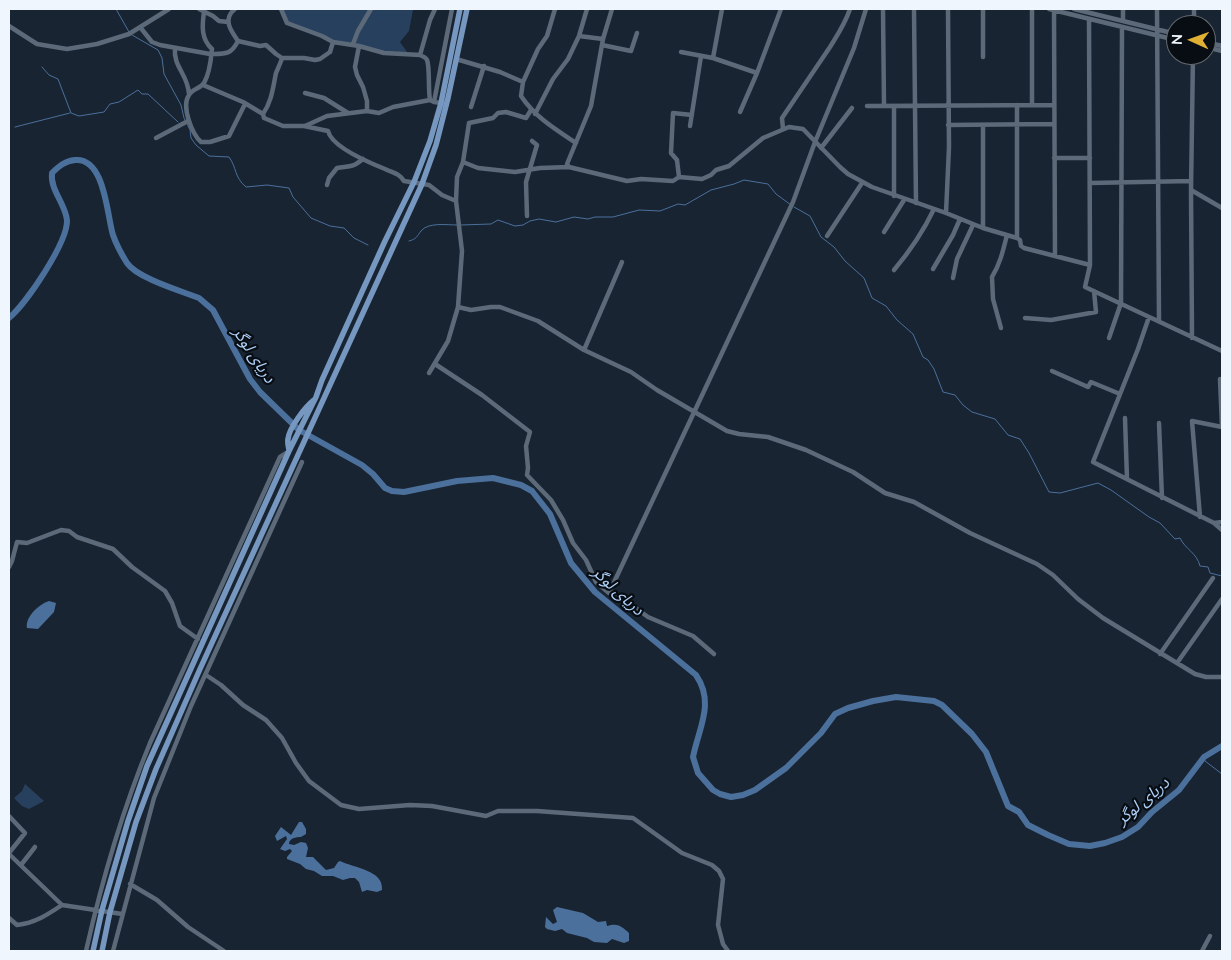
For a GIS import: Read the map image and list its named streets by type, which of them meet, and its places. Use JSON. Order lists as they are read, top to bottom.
{
  "water": ["دریای لوگر"],
  "north": "left"
}
